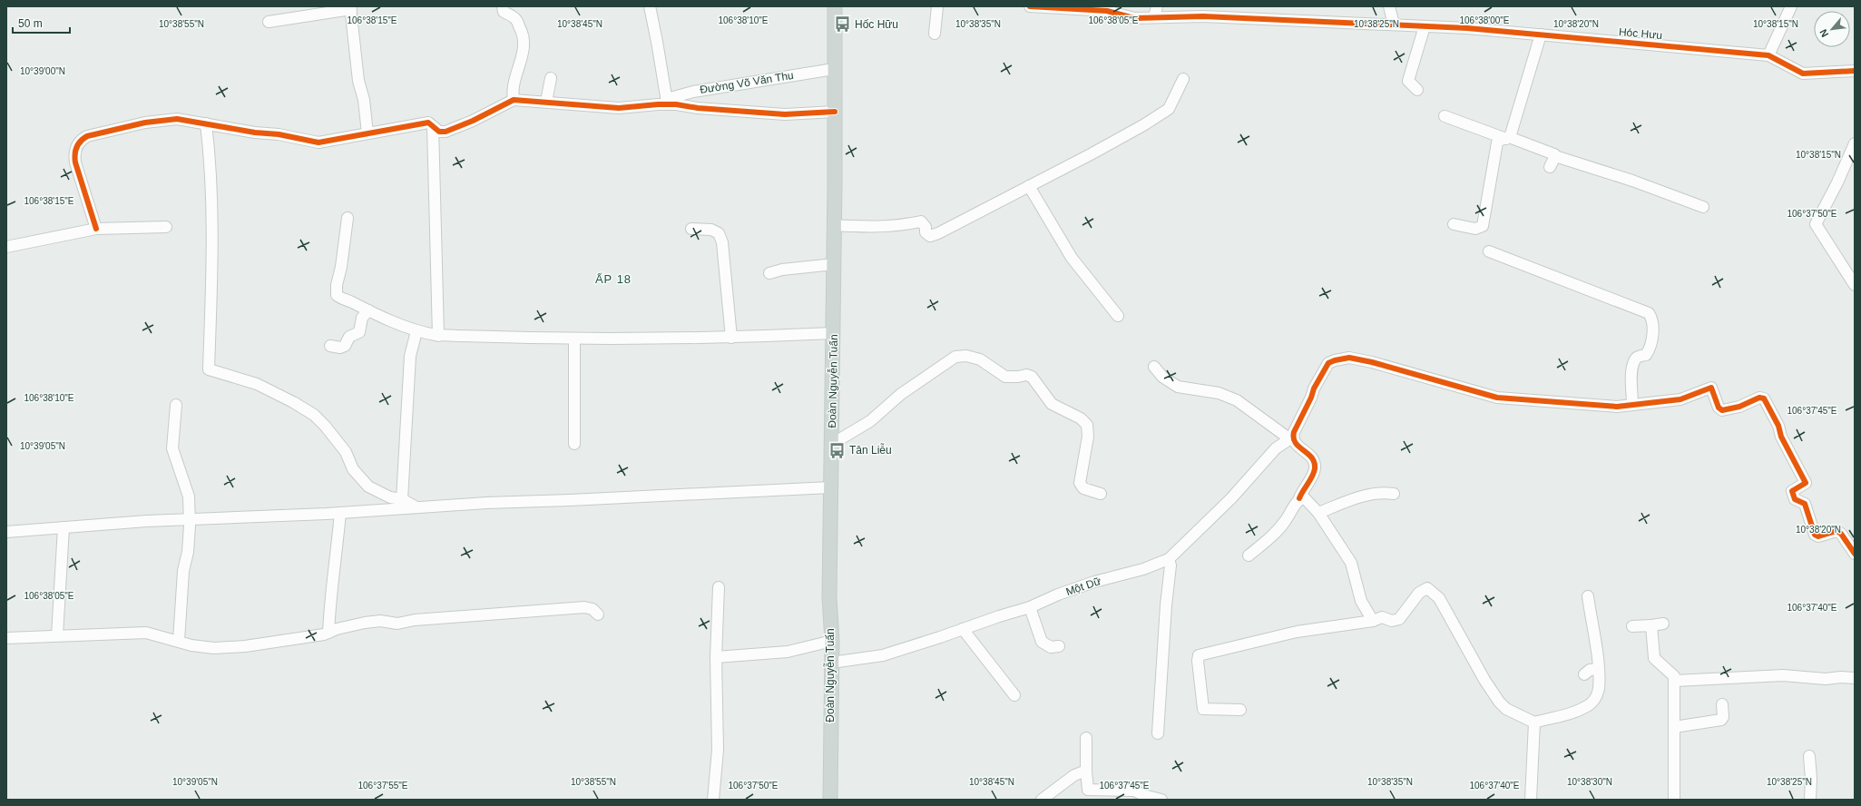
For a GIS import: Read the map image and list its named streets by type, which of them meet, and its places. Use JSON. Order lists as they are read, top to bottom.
{
  "streets": {
    "main road": ["Đoàn Nguyễn Tuấn"],
    "street": ["Hóc Hưu", "Đường Võ Văn Thu", "Một Dữ"]
  },
  "crossings": [
    ["Đường Võ Văn Thu", "Đoàn Nguyễn Tuấn"],
    ["Đoàn Nguyễn Tuấn", "Một Dữ"]
  ],
  "districts": ["ẤP 18"],
  "places": {
    "bus stop": ["Hốc Hữu", "Tân Liễu"]
  },
  "scale_bar": "50 m",
  "north": "bottom left",
  "coordinates": [
    "106°38'15\"E",
    "106°38'10\"E",
    "106°38'05\"E",
    "106°38'00\"E",
    "10°38'55\"N",
    "10°38'45\"N",
    "10°38'25\"N",
    "10°38'20\"N",
    "10°38'15\"N",
    "10°38'35\"N",
    "10°39'00\"N",
    "106°37'50\"E",
    "106°37'45\"E",
    "10°39'05\"N",
    "106°37'40\"E",
    "10°38'30\"N",
    "106°37'55\"E"
  ]
}
